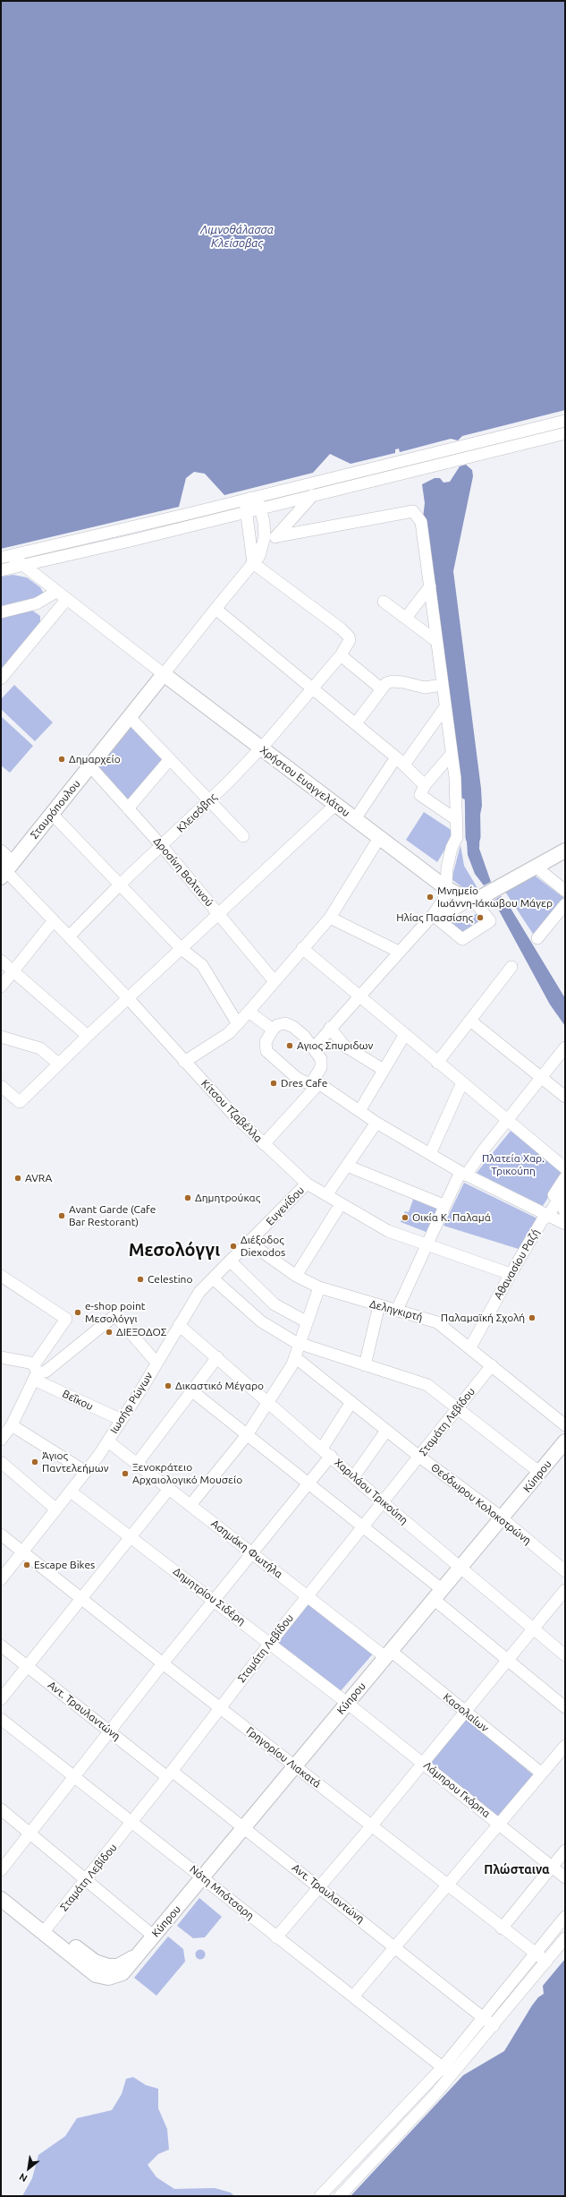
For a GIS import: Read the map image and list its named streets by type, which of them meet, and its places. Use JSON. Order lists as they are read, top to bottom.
{
  "streets": {
    "main road": ["Χρήστου Ευαγγελάτου", "Σταυρόπουλου", "Κύπρου"],
    "street": [
      "Κλεισόβης",
      "Δροσίνη Βαλτινού",
      "Κίτσου Τζαβέλλα",
      "Ευγενίδου",
      "Αθανασίου Ραζή",
      "Δεληγκιρτή",
      "Βεΐκου",
      "Ιωσήφ Ρώγων",
      "Σταμάτη Λεβίδου",
      "Χαριλάου Τρικούπη",
      "Θεόδωρου Κολοκοτρώνη",
      "Ασημάκη Φωτήλα",
      "Δημητρίου Σιδέρη",
      "Αντ. Τραυλαντώνη",
      "Κασολαίων",
      "Γρηγορίου Λιακατά",
      "Λάμπρου Γκόρπα",
      "Νότη Μπότσαρη"
    ]
  },
  "crossings": [
    ["Χρήστου Ευαγγελάτου", "Σταυρόπουλου"],
    ["Χρήστου Ευαγγελάτου", "Κλεισόβης"],
    ["Σταυρόπουλου", "Δροσίνη Βαλτινού"],
    ["Σταυρόπουλου", "Κίτσου Τζαβέλλα"],
    ["Κλεισόβης", "Δροσίνη Βαλτινού"],
    ["Κλεισόβης", "Κίτσου Τζαβέλλα"],
    ["Κίτσου Τζαβέλλα", "Ευγενίδου"],
    ["Κίτσου Τζαβέλλα", "Αθανασίου Ραζή"],
    ["Ευγενίδου", "Δεληγκιρτή"],
    ["Ευγενίδου", "Ιωσήφ Ρώγων"],
    ["Ευγενίδου", "Χαριλάου Τρικούπη"],
    ["Αθανασίου Ραζή", "Δεληγκιρτή"],
    ["Δεληγκιρτή", "Σταμάτη Λεβίδου"],
    ["Βεΐκου", "Ιωσήφ Ρώγων"],
    ["Ιωσήφ Ρώγων", "Χαριλάου Τρικούπη"],
    ["Ιωσήφ Ρώγων", "Ασημάκη Φωτήλα"],
    ["Ιωσήφ Ρώγων", "Δημητρίου Σιδέρη"],
    ["Ιωσήφ Ρώγων", "Γρηγορίου Λιακατά"],
    ["Σταμάτη Λεβίδου", "Κύπρου"],
    ["Σταμάτη Λεβίδου", "Χαριλάου Τρικούπη"],
    ["Σταμάτη Λεβίδου", "Θεόδωρου Κολοκοτρώνη"],
    ["Σταμάτη Λεβίδου", "Ασημάκη Φωτήλα"],
    ["Σταμάτη Λεβίδου", "Δημητρίου Σιδέρη"],
    ["Σταμάτη Λεβίδου", "Αντ. Τραυλαντώνη"],
    ["Σταμάτη Λεβίδου", "Γρηγορίου Λιακατά"],
    ["Σταμάτη Λεβίδου", "Νότη Μπότσαρη"],
    ["Κύπρου", "Χαριλάου Τρικούπη"],
    ["Κύπρου", "Θεόδωρου Κολοκοτρώνη"],
    ["Κύπρου", "Ασημάκη Φωτήλα"],
    ["Κύπρου", "Δημητρίου Σιδέρη"],
    ["Κύπρου", "Αντ. Τραυλαντώνη"],
    ["Κύπρου", "Κασολαίων"],
    ["Κύπρου", "Γρηγορίου Λιακατά"],
    ["Κύπρου", "Λάμπρου Γκόρπα"],
    ["Κύπρου", "Νότη Μπότσαρη"],
    ["Ασημάκη Φωτήλα", "Κασολαίων"],
    ["Δημητρίου Σιδέρη", "Λάμπρου Γκόρπα"]
  ],
  "districts": ["Μεσολόγγι", "Πλώσταινα"],
  "water": ["Λιμνοθάλασσα Κλείσοβας"],
  "parks": ["Πλατεία Χαρ. Τρικούπη"],
  "places": [
    "Δημαρχείο",
    "Μνημείο Ιωάννη-Ιάκωβου Μάγερ",
    "Ηλίας Πασσίσης",
    "Αγιος Σπυριδων",
    "Dres Cafe",
    "AVRA",
    "Δημητρούκας",
    "Avant Garde (Cafe Bar Restorant)",
    "Οικία Κ. Παλαμά",
    "Διέξοδος Diexodos",
    "Celestino",
    "e-shop point Μεσολόγγι",
    "Παλαμαϊκή Σχολή",
    "ΔΙΕΞΟΔΟΣ",
    "Δικαστικό Μέγαρο",
    "Άγιος Παντελεήμων",
    "Ξενοκράτειο Αρχαιολογικό Μουσείο",
    "Escape Bikes"
  ],
  "north": "bottom left"
}
